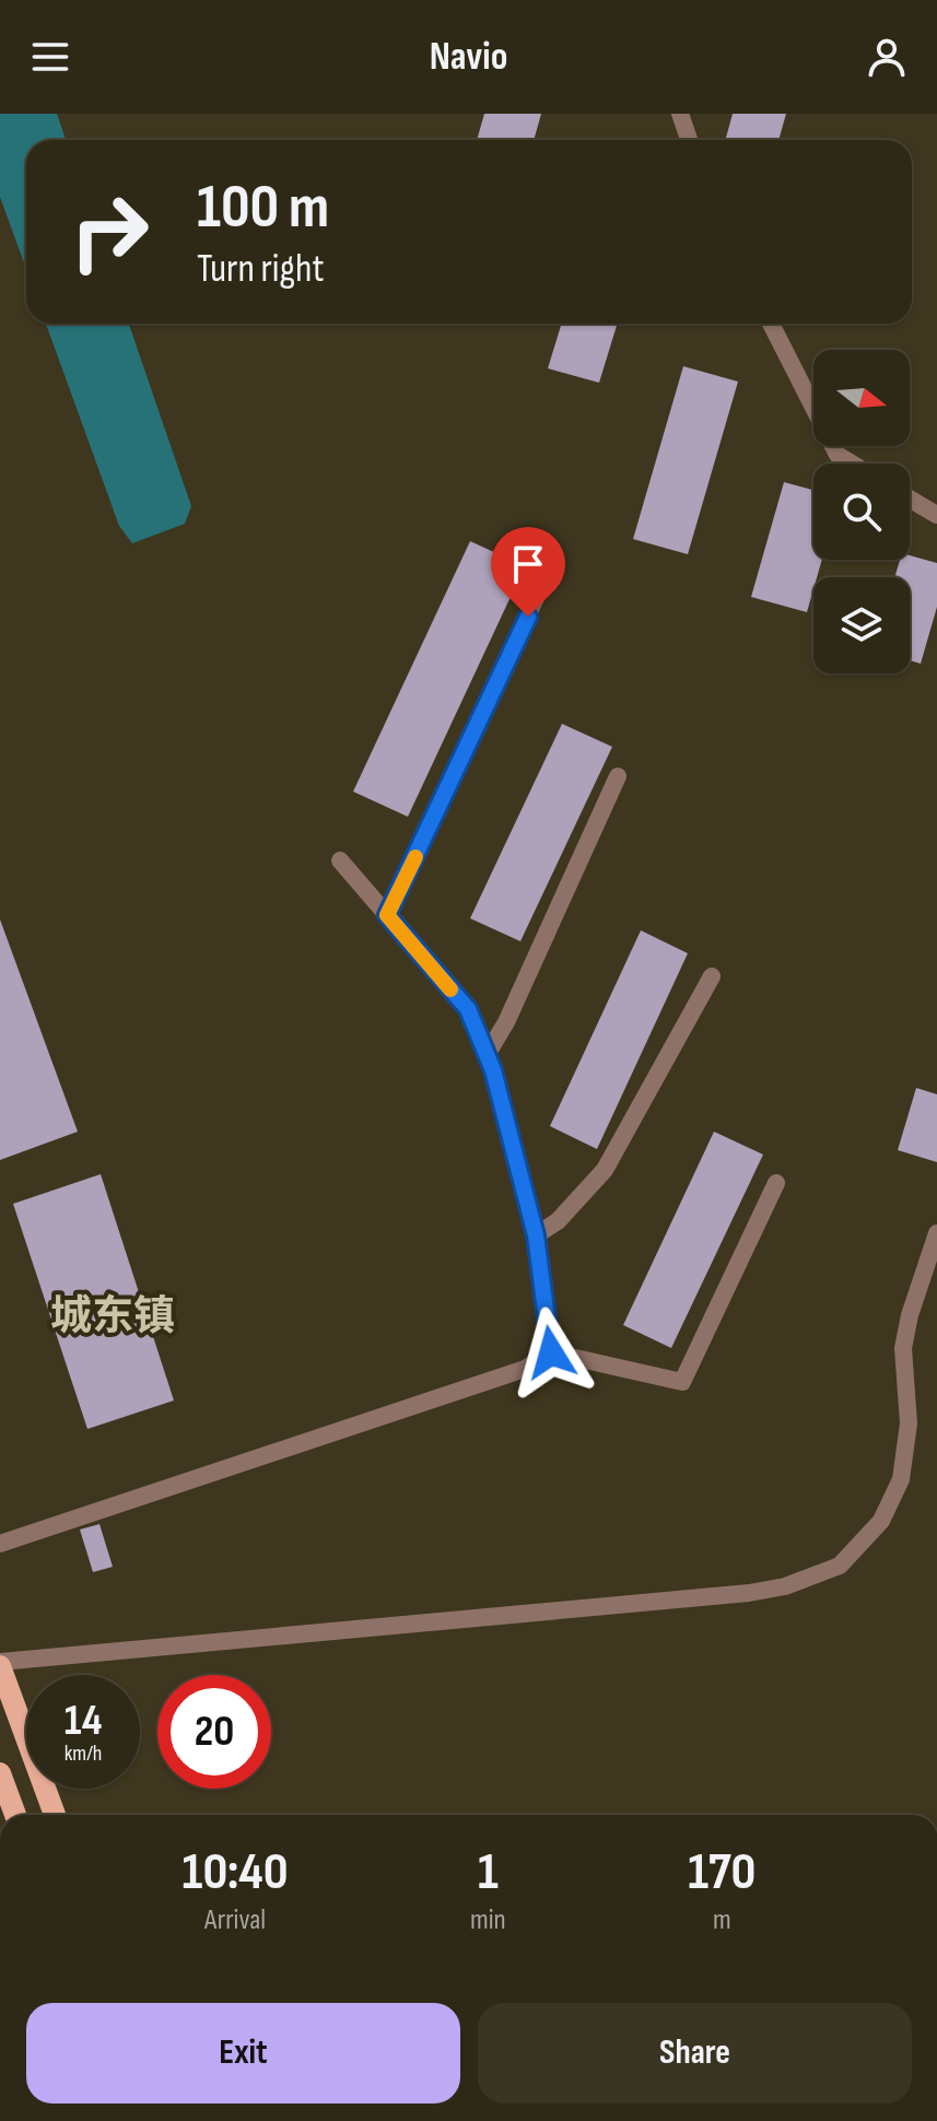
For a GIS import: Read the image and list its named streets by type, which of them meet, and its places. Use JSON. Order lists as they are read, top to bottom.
{
  "districts": ["城东镇"],
  "north": "right",
  "page": {
    "header": "Navio",
    "turn": ["100 m", "Turn right"],
    "speed": "14 km/h",
    "limit": "20",
    "eta": [
      "10:40",
      "Arrival",
      "1",
      "min",
      "170",
      "m"
    ],
    "buttons": ["Exit", "Share"]
  }
}
